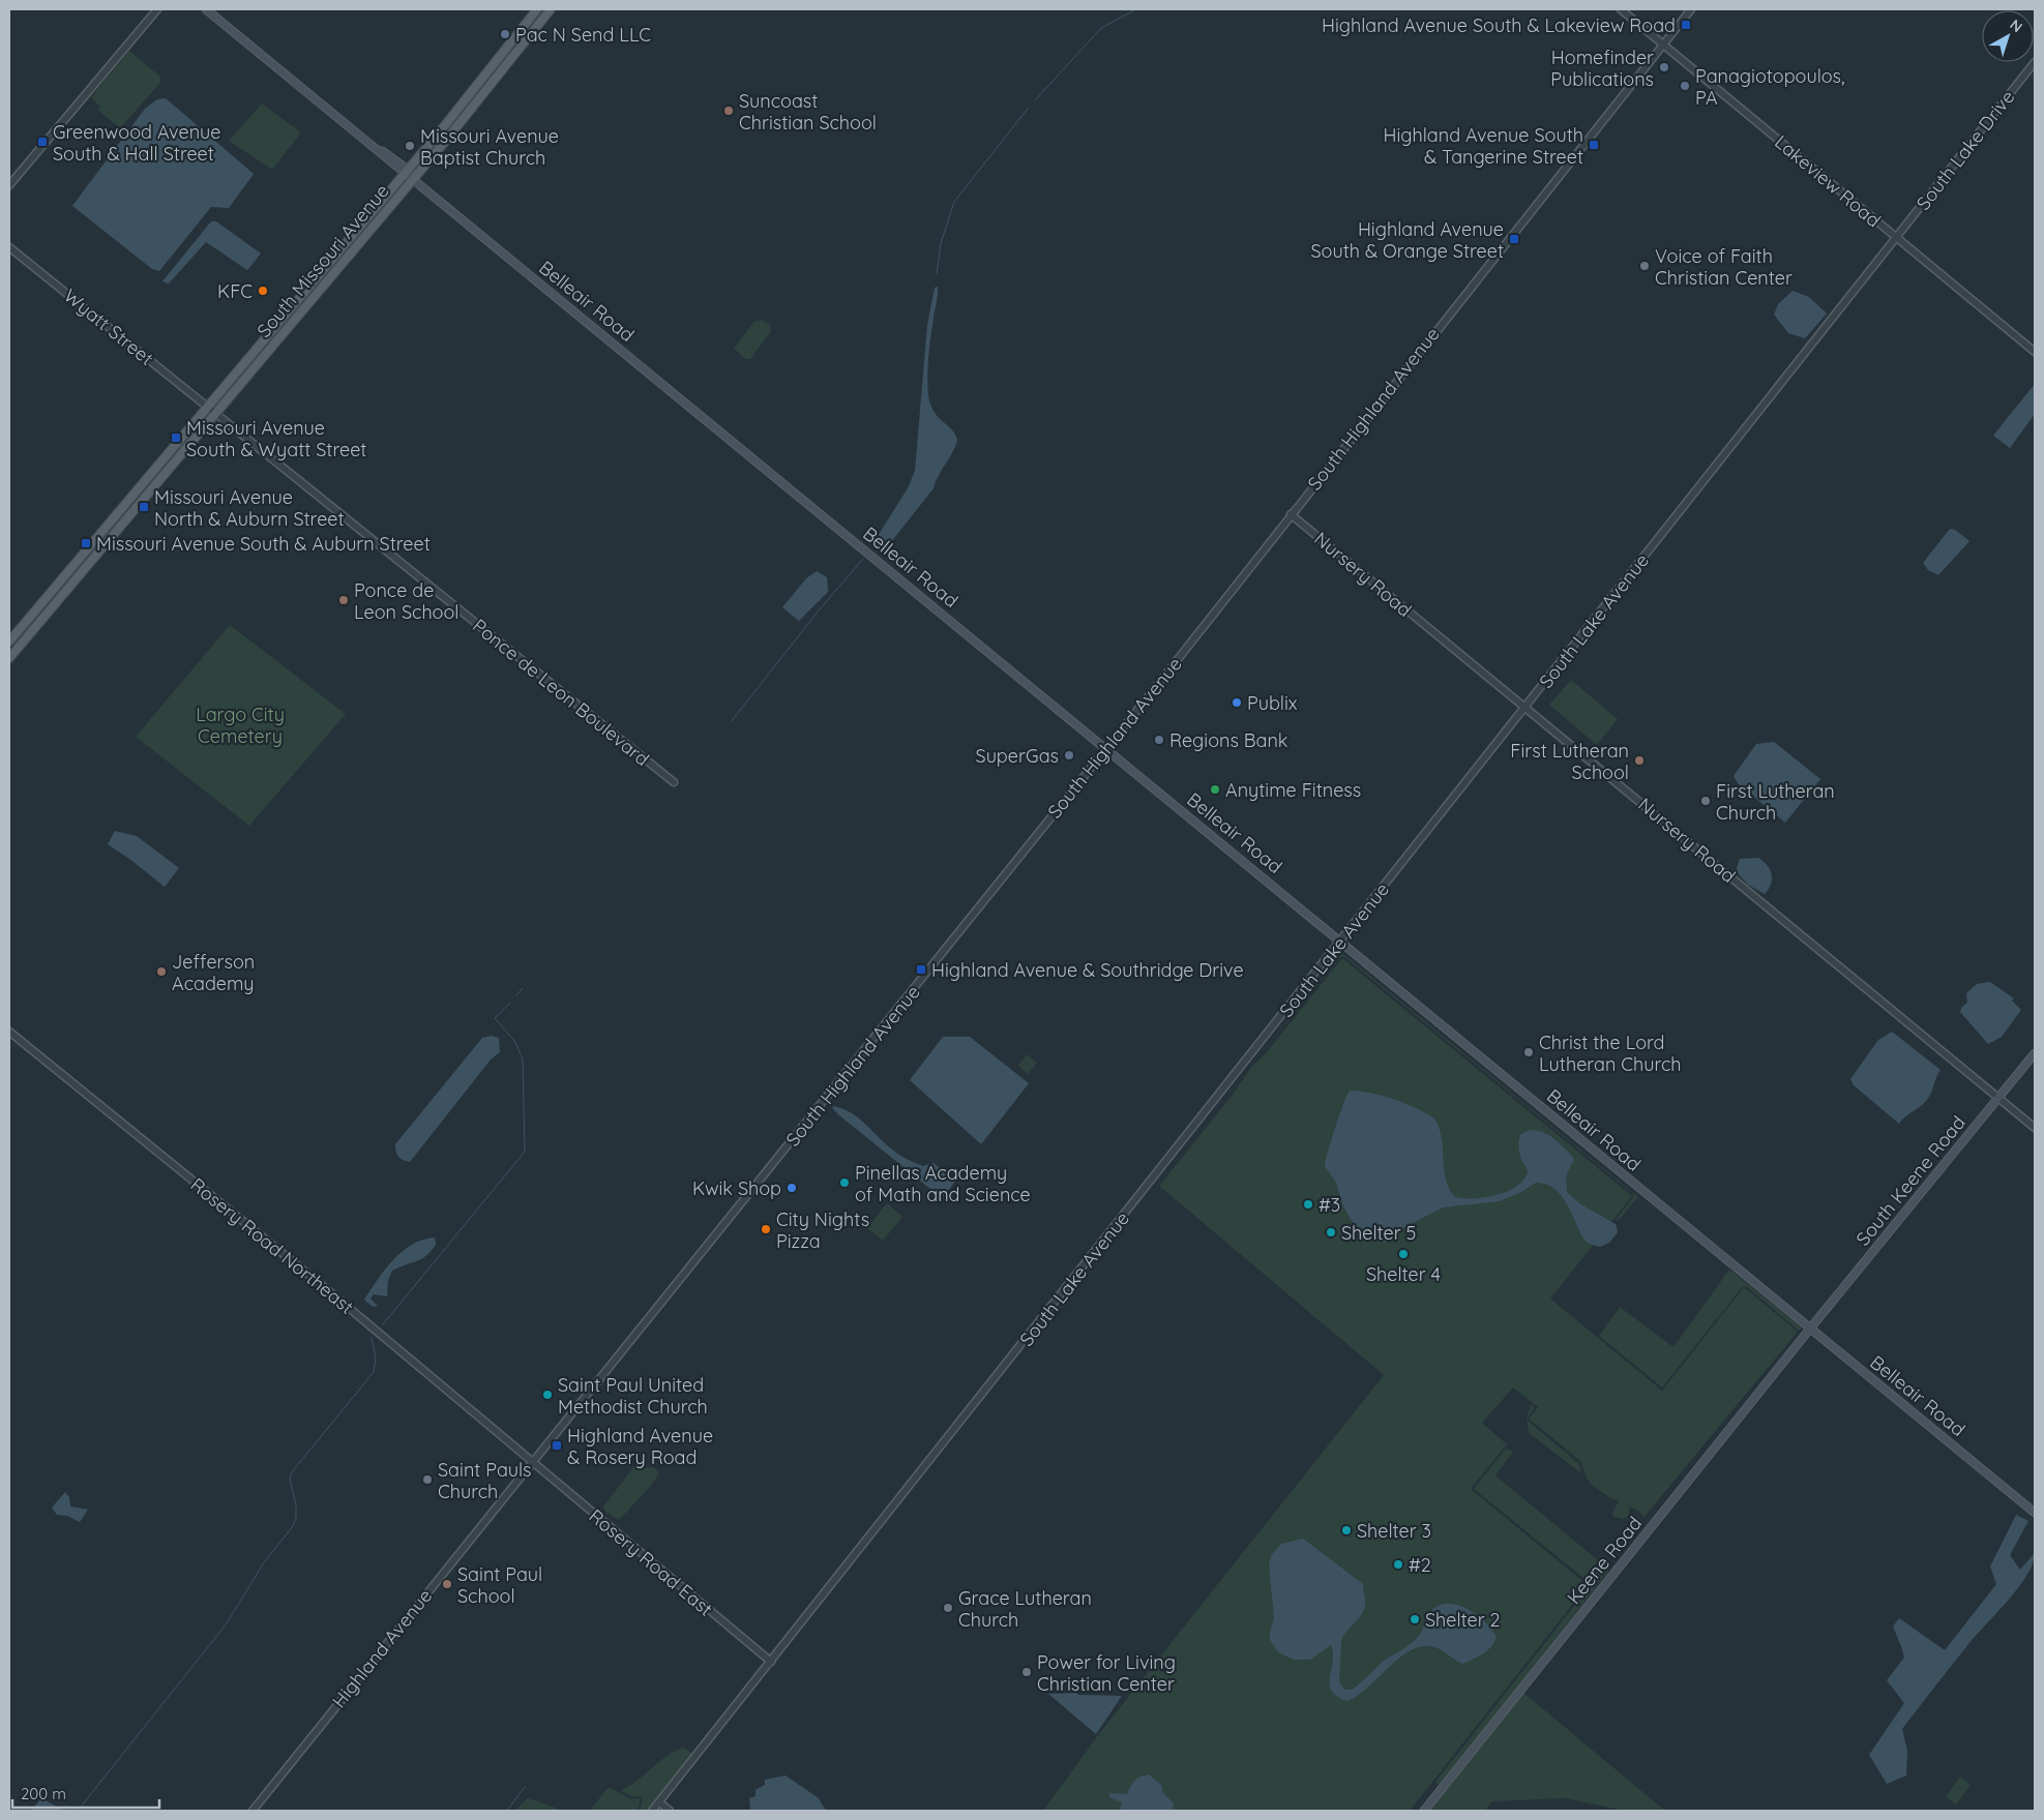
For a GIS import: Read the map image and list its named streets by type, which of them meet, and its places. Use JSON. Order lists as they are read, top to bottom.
{
  "streets": {
    "main road": [
      "South Missouri Avenue",
      "Belleair Road",
      "South Keene Road",
      "Keene Road"
    ],
    "street": [
      "South Lake Drive",
      "Lakeview Road",
      "Wyatt Street",
      "South Highland Avenue",
      "Nursery Road",
      "South Lake Avenue",
      "Ponce de Leon Boulevard",
      "Rosery Road Northeast",
      "Rosery Road East",
      "Highland Avenue"
    ]
  },
  "crossings": [
    ["South Lake Drive", "Lakeview Road"],
    ["South Lake Drive", "South Lake Avenue"],
    ["Lakeview Road", "South Highland Avenue"],
    ["Lakeview Road", "South Lake Avenue"],
    ["South Missouri Avenue", "Belleair Road"],
    ["South Missouri Avenue", "Wyatt Street"],
    ["South Missouri Avenue", "Ponce de Leon Boulevard"],
    ["Belleair Road", "South Highland Avenue"],
    ["Belleair Road", "South Lake Avenue"],
    ["Belleair Road", "South Keene Road"],
    ["Belleair Road", "Keene Road"],
    ["Wyatt Street", "Ponce de Leon Boulevard"],
    ["South Highland Avenue", "Nursery Road"],
    ["South Highland Avenue", "Rosery Road Northeast"],
    ["South Highland Avenue", "Rosery Road East"],
    ["South Highland Avenue", "Highland Avenue"],
    ["Nursery Road", "South Lake Avenue"],
    ["Nursery Road", "South Keene Road"],
    ["South Lake Avenue", "Rosery Road East"],
    ["South Keene Road", "Keene Road"],
    ["Rosery Road Northeast", "Rosery Road East"],
    ["Rosery Road Northeast", "Highland Avenue"],
    ["Rosery Road East", "Highland Avenue"]
  ],
  "parks": ["Largo City Cemetery"],
  "places": {
    "transit": [
      "Highland Avenue South & Lakeview Road",
      "Greenwood Avenue South & Hall Street",
      "Highland Avenue South & Tangerine Street",
      "Highland Avenue South & Orange Street",
      "Missouri Avenue South & Wyatt Street",
      "Missouri Avenue North & Auburn Street",
      "Missouri Avenue South & Auburn Street",
      "Highland Avenue & Southridge Drive",
      "Highland Avenue & Rosery Road"
    ],
    "other": [
      "Pac N Send LLC",
      "Homefinder Publications",
      "Panagiotopoulos, PA",
      "Suncoast Christian School",
      "Missouri Avenue Baptist Church",
      "Voice of Faith Christian Center",
      "KFC",
      "Ponce de Leon School",
      "Publix",
      "Regions Bank",
      "SuperGas",
      "First Lutheran School",
      "Anytime Fitness",
      "First Lutheran Church",
      "Jefferson Academy",
      "Christ the Lord Lutheran Church",
      "Pinellas Academy of Math and Science",
      "Kwik Shop",
      "#3",
      "City Nights Pizza",
      "Shelter 5",
      "Shelter 4",
      "Saint Paul United Methodist Church",
      "Saint Pauls Church",
      "Shelter 3",
      "#2",
      "Saint Paul School",
      "Grace Lutheran Church",
      "Shelter 2",
      "Power for Living Christian Center"
    ]
  },
  "scale_bar": "200 m",
  "north": "top right"
}
